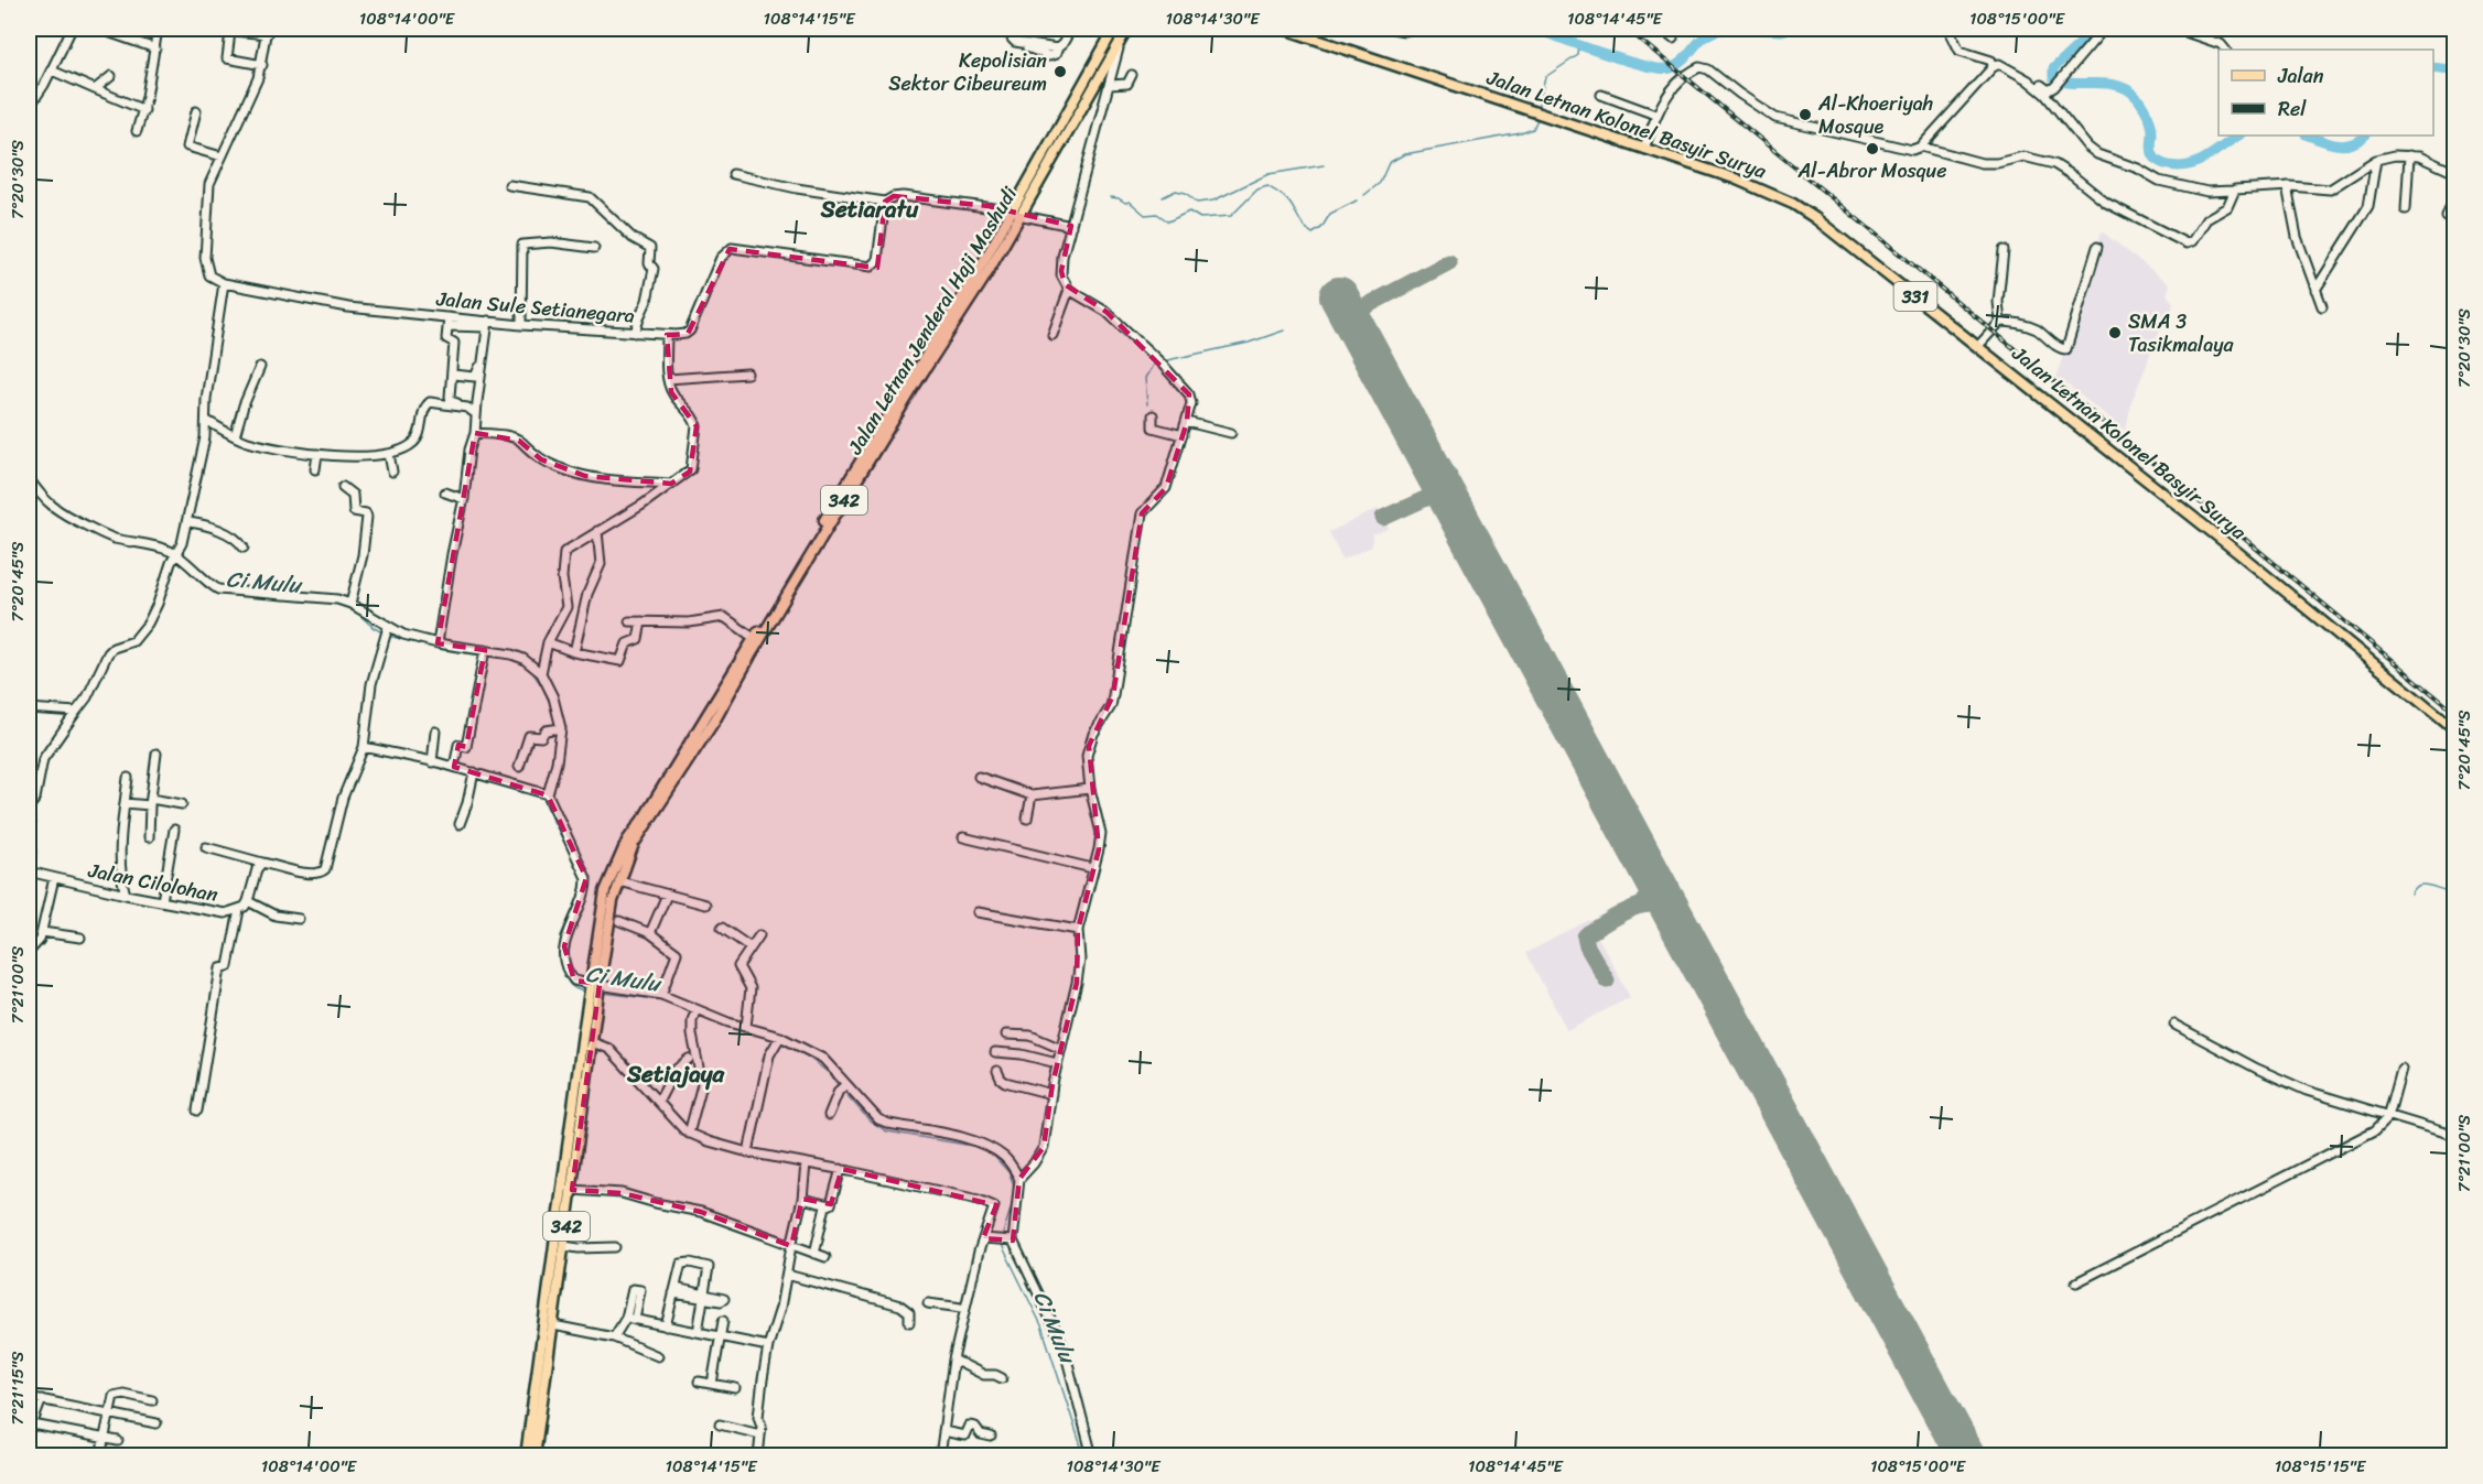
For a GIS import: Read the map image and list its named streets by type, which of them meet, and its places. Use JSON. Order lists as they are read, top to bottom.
{
  "streets": {
    "main road": [
      "Jalan Letnan Kolonel Basyir Surya",
      "331",
      "Jalan Letnan Jenderal Haji Mashudi",
      "342"
    ],
    "street": ["Jalan Sule Setianegara", "Jalan Cilolohan"]
  },
  "districts": ["Setiaratu", "Setiajaya"],
  "water": ["Ci Mulu"],
  "places": [
    "Kepolisian Sektor Cibeureum",
    "Al-Khoeriyah Mosque",
    "Al-Abror Mosque",
    "SMA 3 Tasikmalaya"
  ],
  "legend": ["Jalan", "Rel"],
  "coordinates": [
    "108°14'00\"E",
    "108°14'15\"E",
    "108°14'30\"E",
    "108°14'45\"E",
    "108°15'00\"E",
    "7°20'30\"S",
    "7°20'45\"S",
    "7°21'00\"S",
    "7°21'15\"S",
    "108°15'15\"E"
  ]
}
